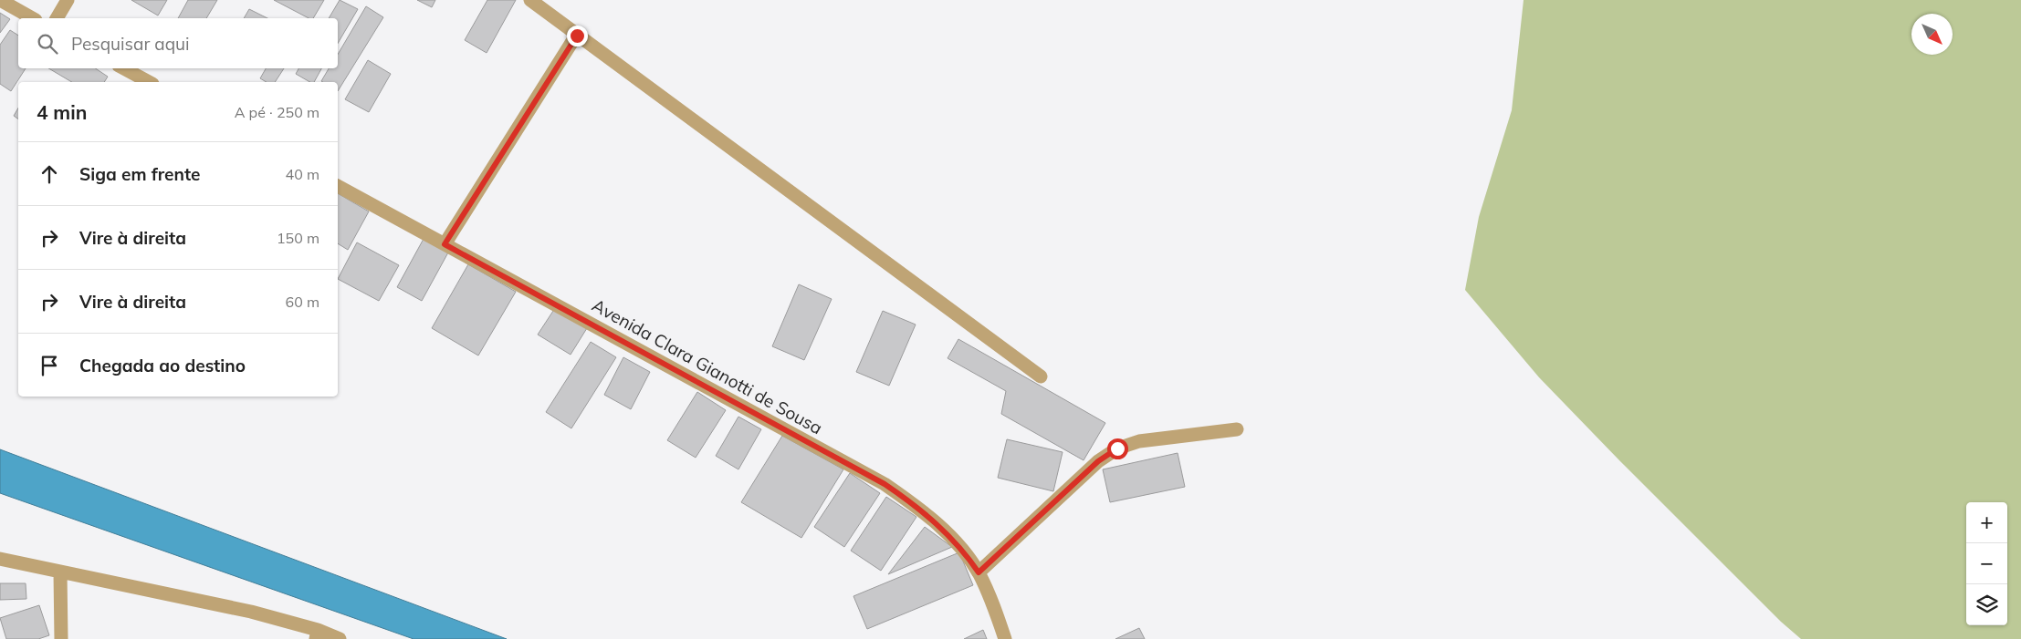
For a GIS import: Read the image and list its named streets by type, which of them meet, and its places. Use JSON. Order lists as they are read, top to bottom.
{
  "streets": {
    "street": ["Avenida Clara Gianotti de Sousa"]
  },
  "north": "bottom right",
  "page": {
    "search": "Pesquisar aqui",
    "heading": ["4 min", "A pé · 250 m"],
    "list": [
      ["Siga em frente", "40 m"],
      ["Vire à direita", "150 m"],
      ["Vire à direita", "60 m"],
      "Chegada ao destino"
    ],
    "map_buttons": ["+", "−"]
  }
}
